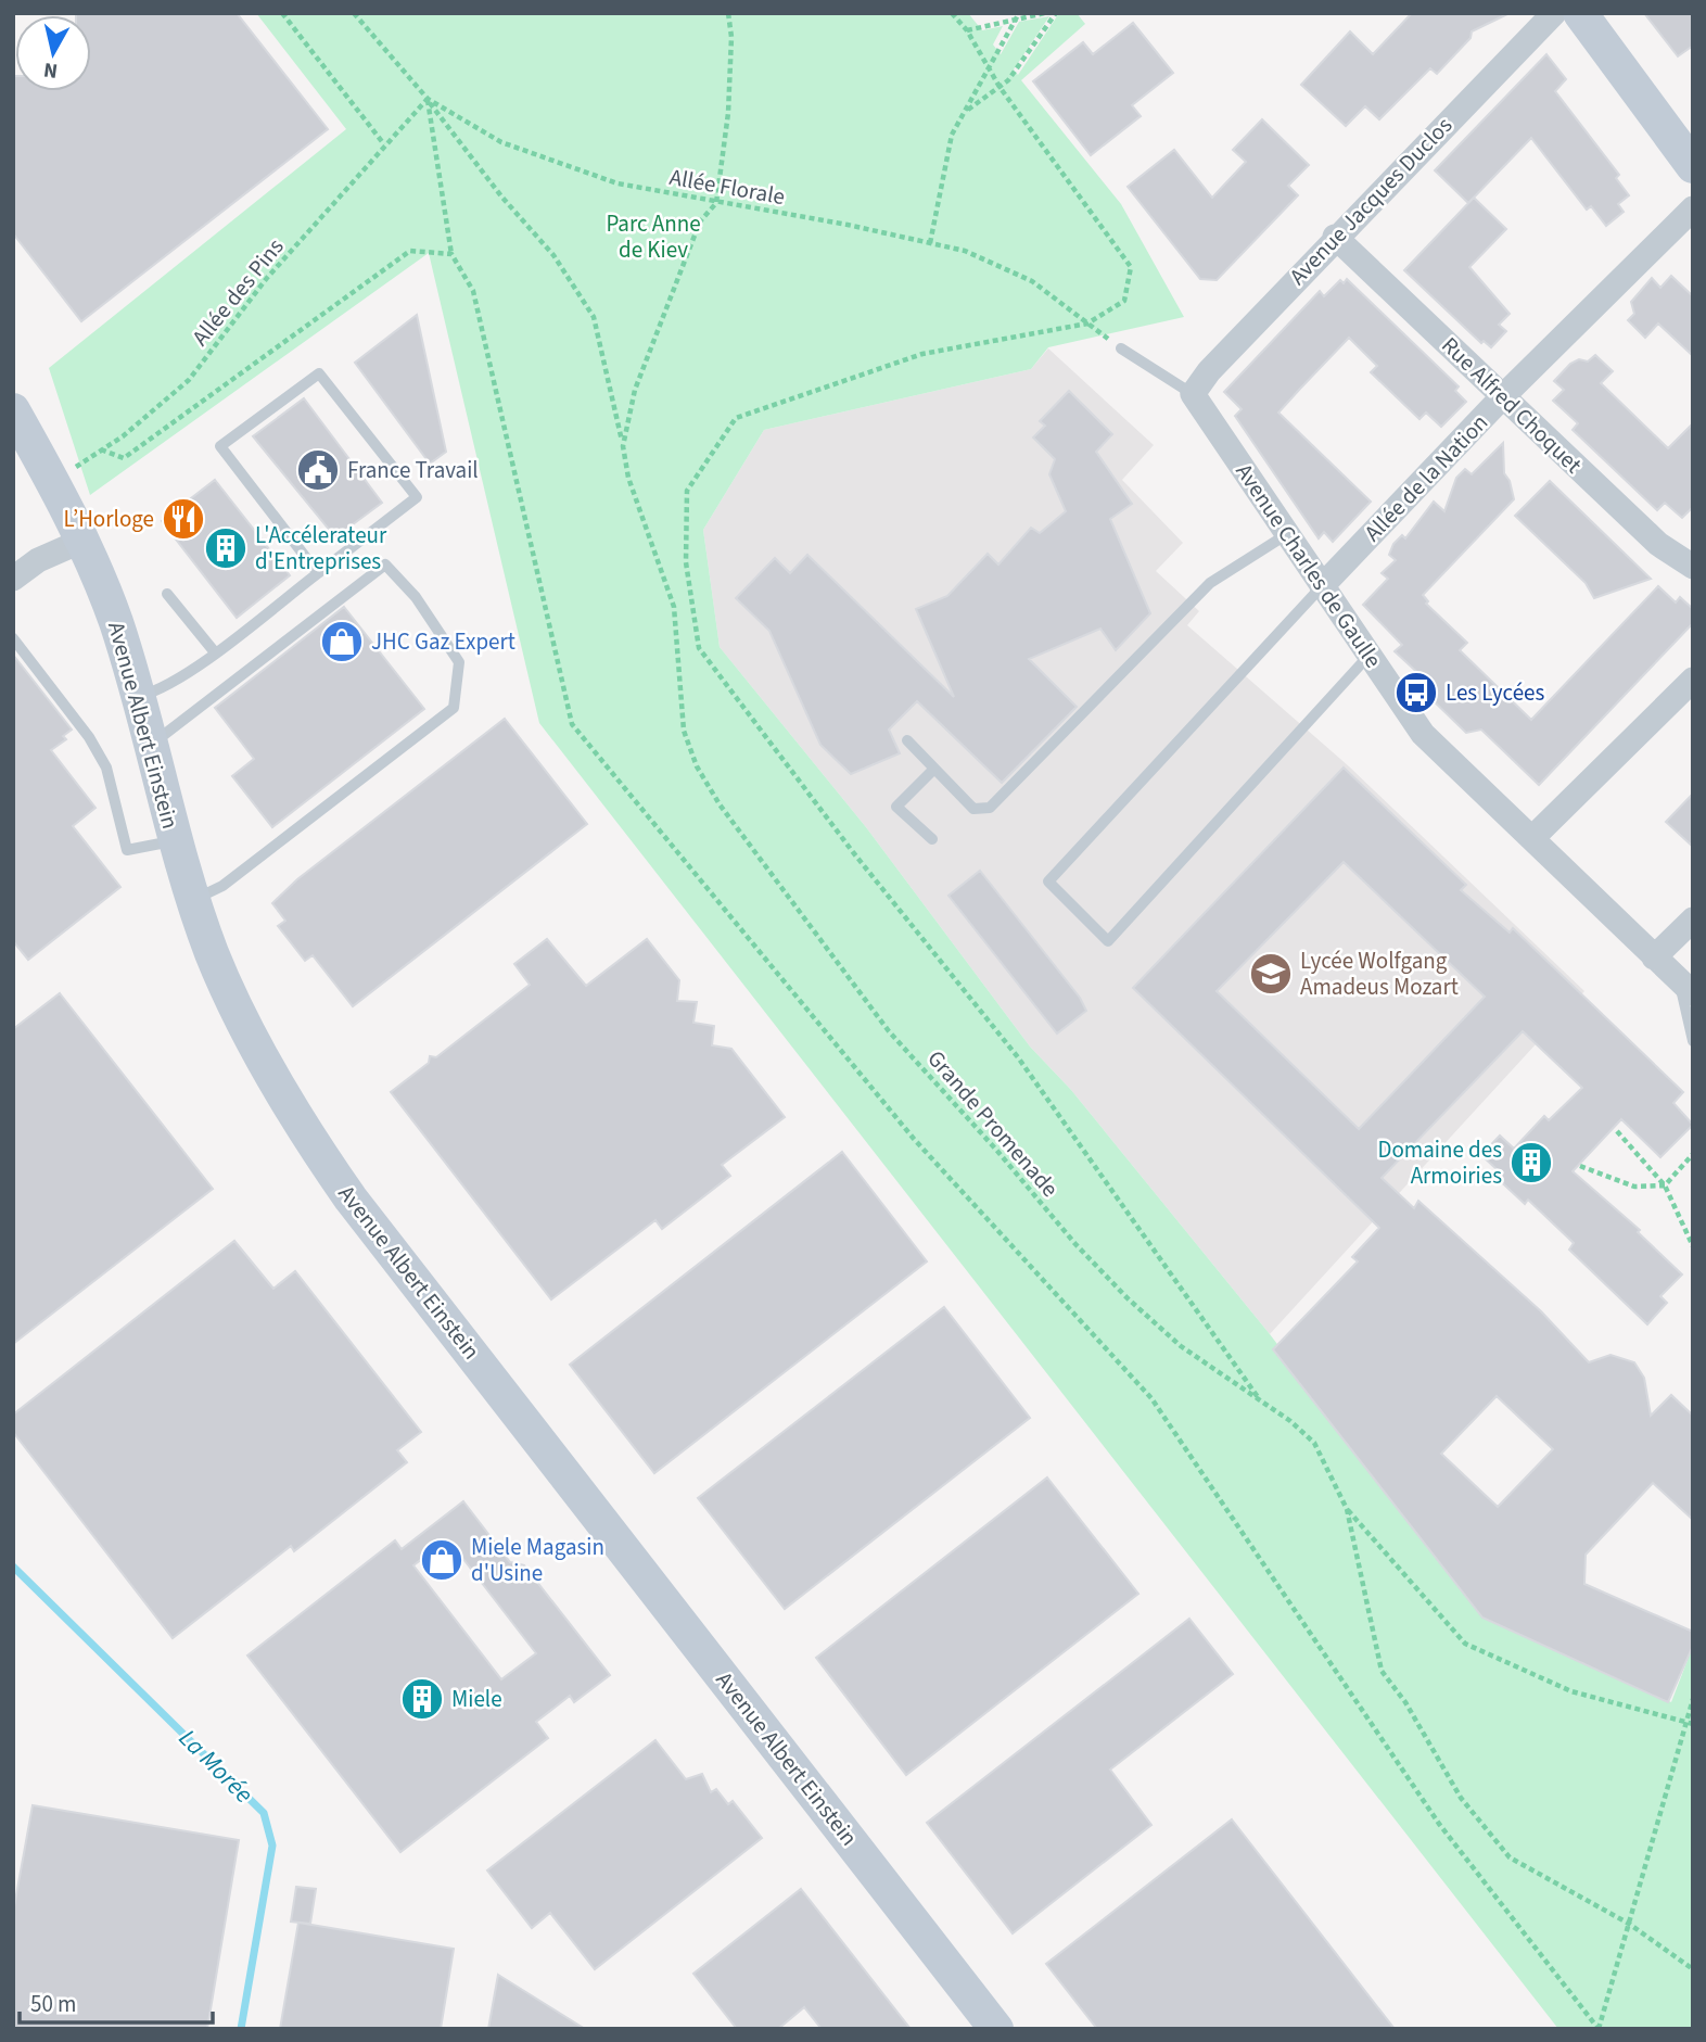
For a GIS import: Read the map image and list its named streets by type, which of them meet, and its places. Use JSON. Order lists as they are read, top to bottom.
{
  "streets": {
    "street": [
      "Avenue Jacques Duclos",
      "Rue Alfred Choquet",
      "Allée de la Nation",
      "Avenue Charles de Gaulle",
      "Avenue Albert Einstein"
    ],
    "path": ["Allée Florale", "Allée des Pins", "Grande Promenade"]
  },
  "crossings": [
    ["Allée Florale", "Allée des Pins"],
    ["Allée Florale", "Grande Promenade"],
    ["Avenue Jacques Duclos", "Rue Alfred Choquet"],
    ["Avenue Jacques Duclos", "Avenue Charles de Gaulle"],
    ["Allée des Pins", "Avenue Albert Einstein"],
    ["Rue Alfred Choquet", "Allée de la Nation"],
    ["Allée de la Nation", "Avenue Charles de Gaulle"]
  ],
  "water": ["La Morée"],
  "parks": ["Parc Anne de Kiev"],
  "places": {
    "public building": ["France Travail"],
    "restaurant": ["L’Horloge"],
    "building": ["L'Accélerateur d'Entreprises", "Domaine des Armoiries", "Miele"],
    "shop": ["JHC Gaz Expert", "Miele Magasin d'Usine"],
    "bus stop": ["Les Lycées"],
    "school or university": ["Lycée Wolfgang Amadeus Mozart"]
  },
  "scale_bar": "50 m",
  "north": "bottom"
}
